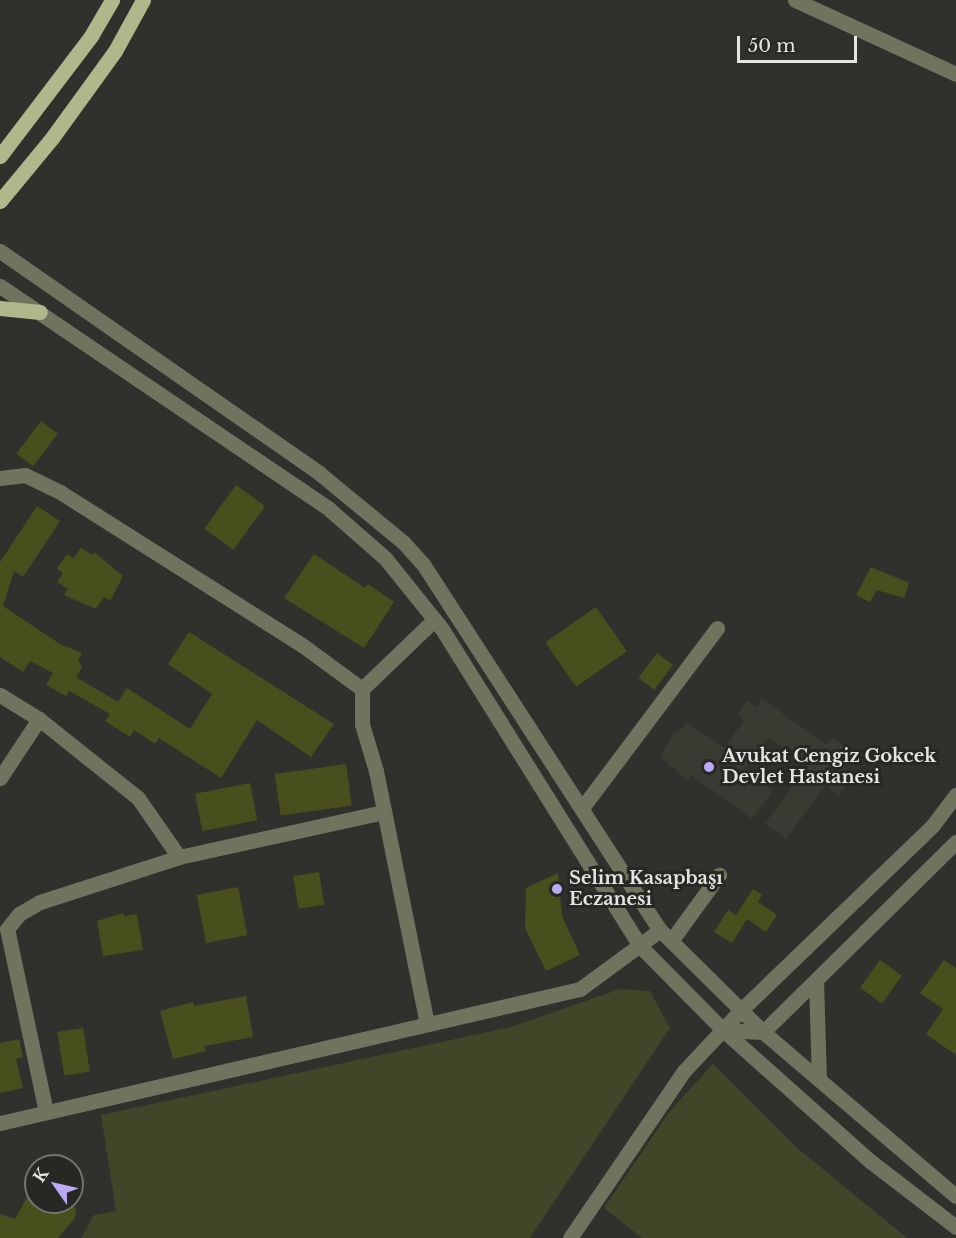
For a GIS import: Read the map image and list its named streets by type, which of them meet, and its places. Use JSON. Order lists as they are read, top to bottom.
{
  "places": ["Avukat Cengiz Gokcek Devlet Hastanesi", "Selim Kasapbaşı Eczanesi"],
  "scale_bar": "50 m",
  "north": "top left"
}
